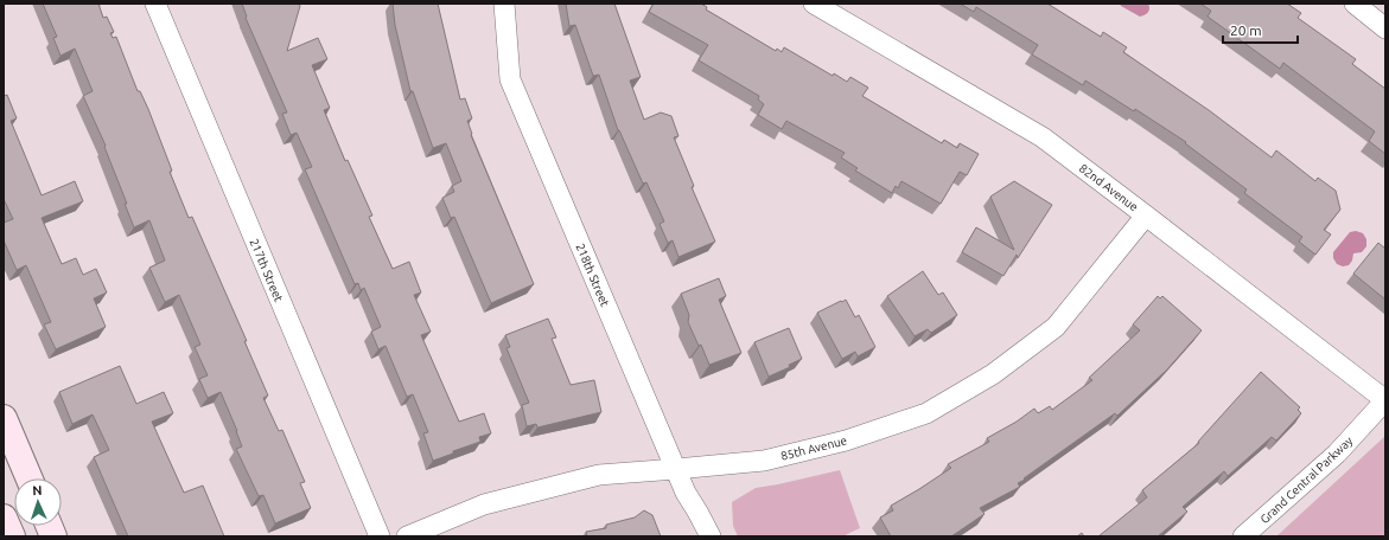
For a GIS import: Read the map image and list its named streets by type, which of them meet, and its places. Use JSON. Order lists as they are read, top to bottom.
{
  "streets": {
    "street": [
      "82nd Avenue",
      "217th Street",
      "218th Street",
      "85th Avenue",
      "Grand Central Parkway"
    ]
  },
  "crossings": [
    ["82nd Avenue", "85th Avenue"],
    ["82nd Avenue", "Grand Central Parkway"],
    ["218th Street", "85th Avenue"]
  ],
  "scale_bar": "20 m",
  "north": "top"
}
